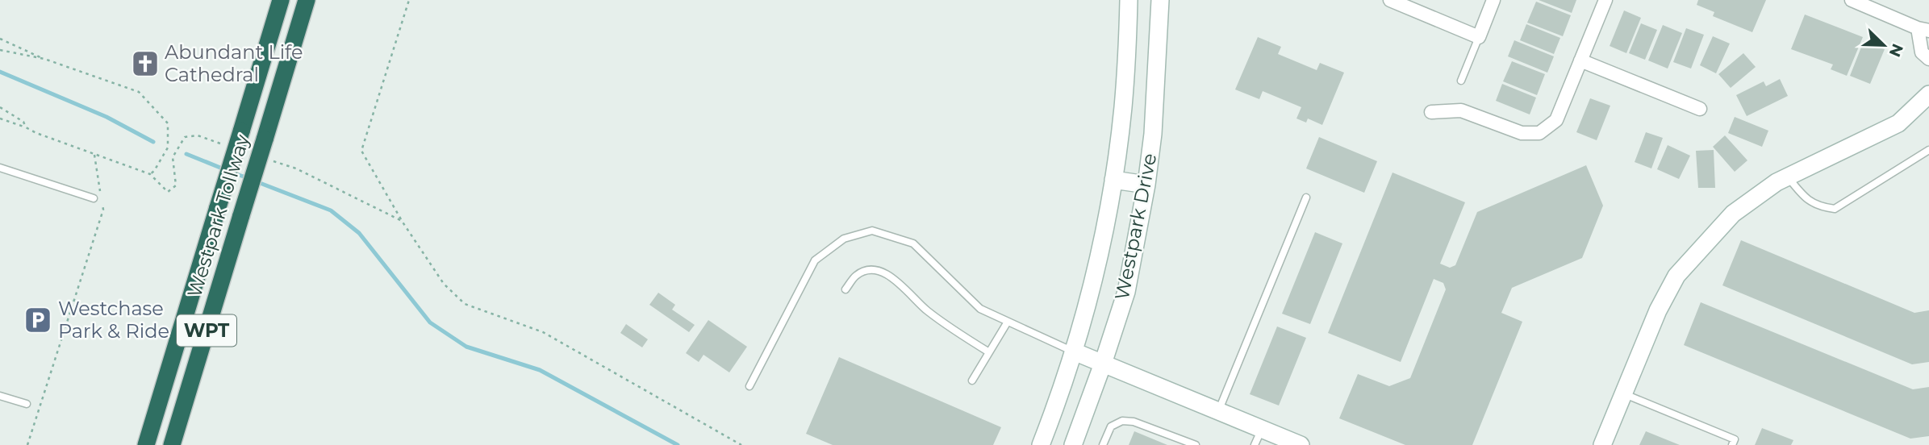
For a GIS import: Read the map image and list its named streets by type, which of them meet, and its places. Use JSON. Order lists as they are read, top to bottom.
{
  "streets": {
    "highway": ["Westpark Tollway", "WPT"],
    "main road": ["Westpark Drive"]
  },
  "places": {
    "church": ["Abundant Life Cathedral"],
    "parking": ["Westchase Park & Ride"]
  },
  "north": "bottom right"
}
